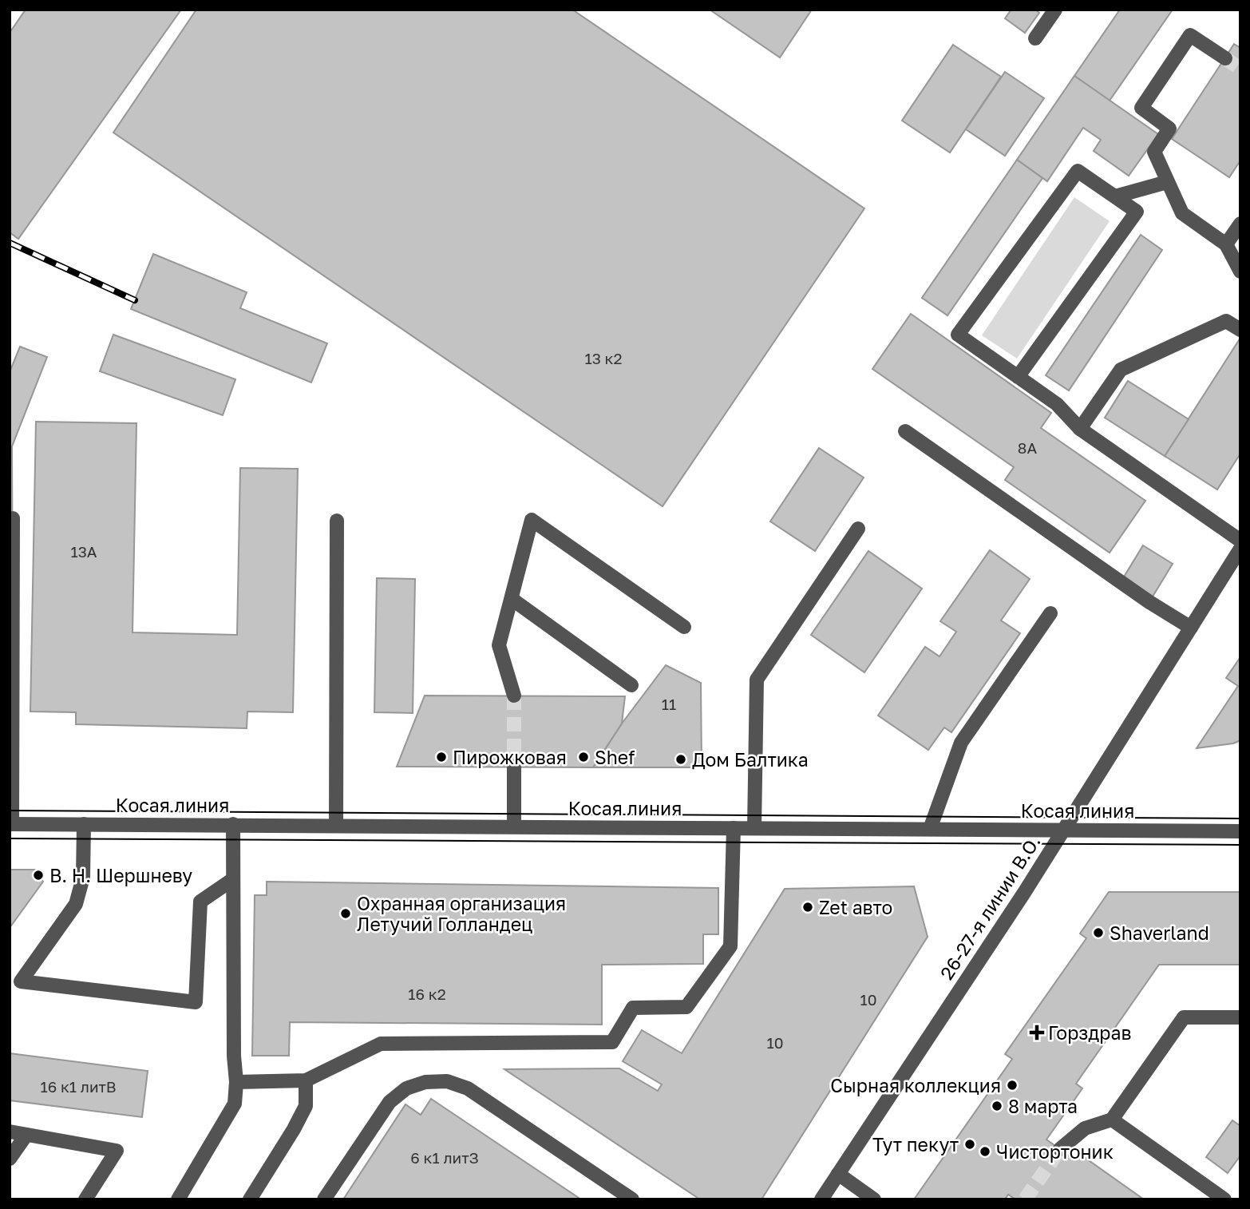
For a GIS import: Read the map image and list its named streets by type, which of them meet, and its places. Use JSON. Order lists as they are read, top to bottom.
{
  "streets": {
    "street": ["Косая линия", "26-27-я линии В.О."]
  },
  "crossings": [
    ["Косая линия", "26-27-я линии В.О."]
  ],
  "places": {
    "other": [
      "Пирожковая",
      "Shef",
      "Дом Балтика",
      "В. Н. Шершневу",
      "Zet авто",
      "Охранная организация Летучий Голландец",
      "Shaverland",
      "Сырная коллекция",
      "8 марта",
      "Тут пекут",
      "Чистортоник"
    ],
    "health": ["Горздрав"]
  },
  "house_numbers": [
    "13 к2",
    "8А",
    "13А",
    "11",
    "16 к2",
    "10",
    "10",
    "16 к1 литВ",
    "6 к1 литЗ"
  ]
}
